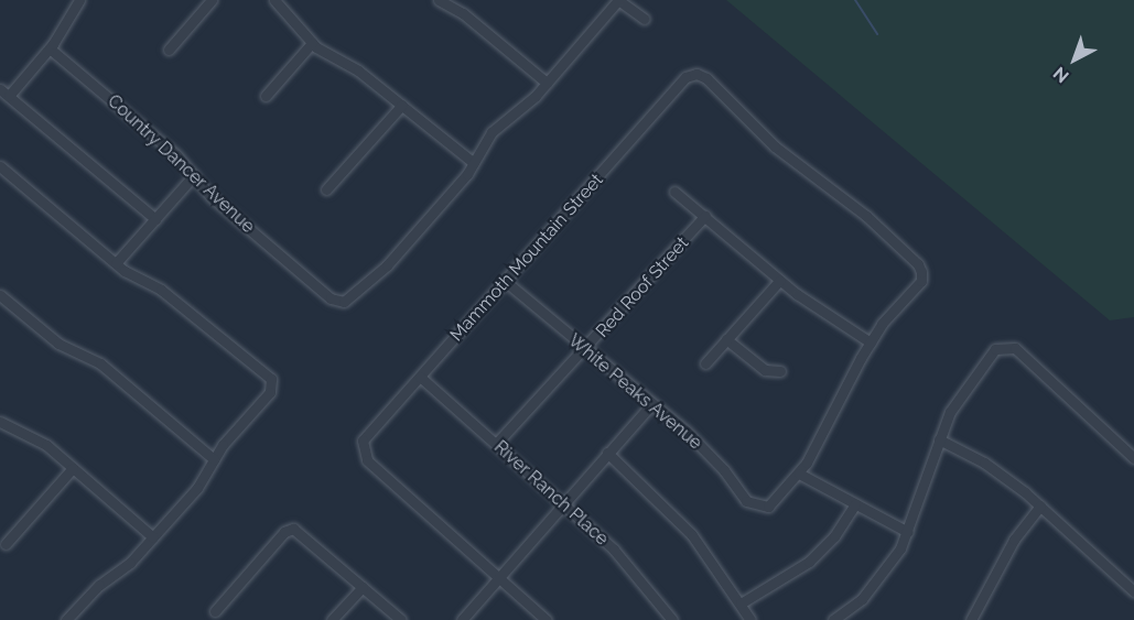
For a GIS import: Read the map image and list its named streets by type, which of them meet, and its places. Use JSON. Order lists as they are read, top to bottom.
{
  "streets": {
    "street": [
      "Country Dancer Avenue",
      "Mammoth Mountain Street",
      "Red Roof Street",
      "White Peaks Avenue",
      "River Ranch Place"
    ]
  },
  "crossings": [
    ["Mammoth Mountain Street", "White Peaks Avenue"],
    ["Mammoth Mountain Street", "River Ranch Place"],
    ["Red Roof Street", "White Peaks Avenue"],
    ["Red Roof Street", "River Ranch Place"]
  ],
  "north": "bottom left"
}
